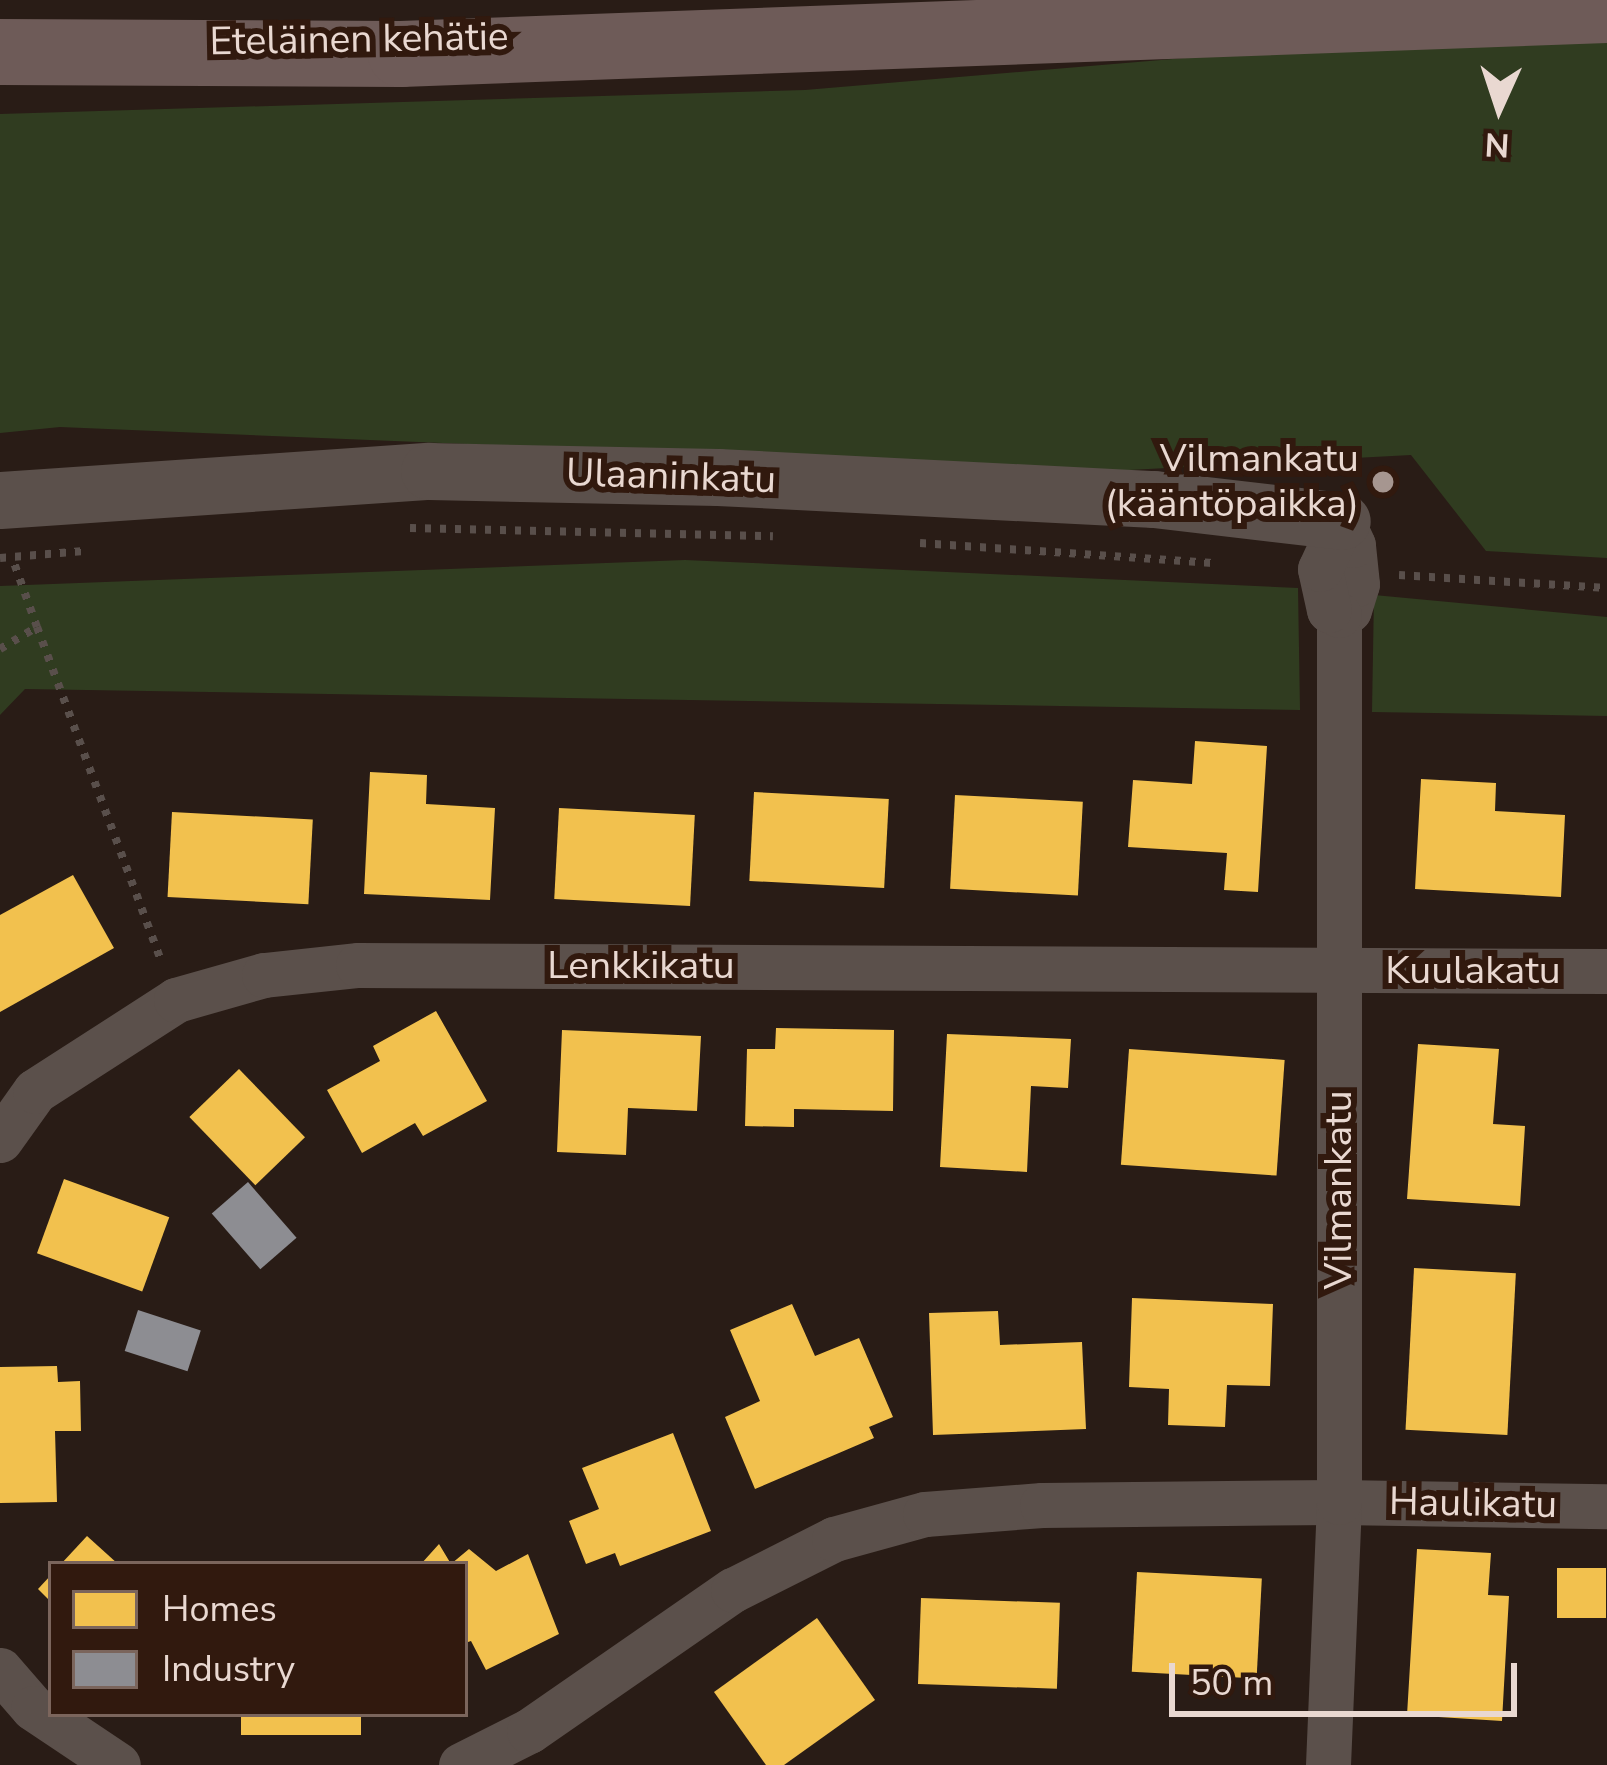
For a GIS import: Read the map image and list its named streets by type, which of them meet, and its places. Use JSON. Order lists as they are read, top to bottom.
{
  "streets": {
    "highway": ["Eteläinen kehätie"],
    "street": [
      "Ulaaninkatu",
      "Lenkkikatu",
      "Kuulakatu",
      "Vilmankatu",
      "Haulikatu"
    ]
  },
  "crossings": [
    ["Ulaaninkatu", "Vilmankatu"],
    ["Lenkkikatu", "Kuulakatu"],
    ["Lenkkikatu", "Vilmankatu"],
    ["Kuulakatu", "Vilmankatu"],
    ["Vilmankatu", "Haulikatu"]
  ],
  "places": ["Vilmankatu (kääntöpaikka)"],
  "legend": ["Homes", "Industry"],
  "scale_bar": "50 m",
  "north": "bottom"
}
